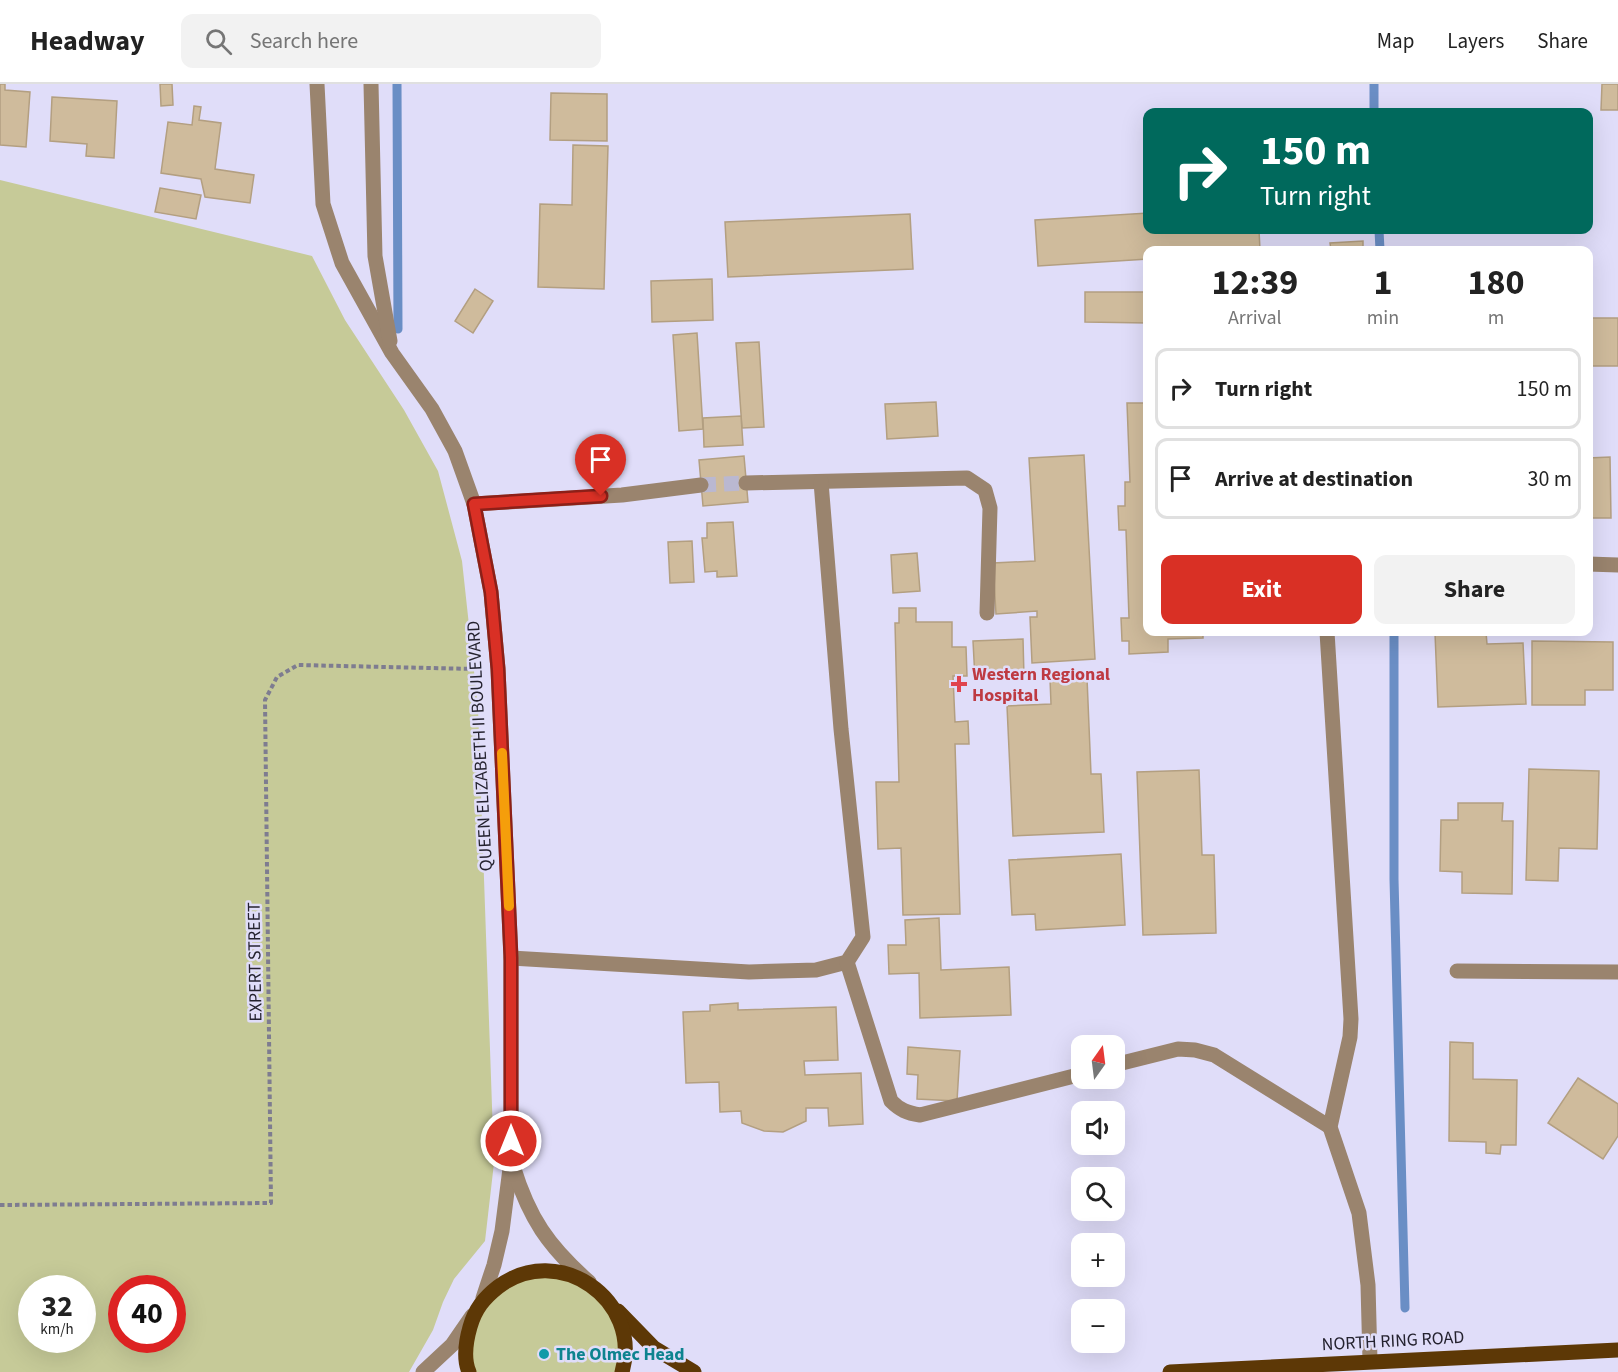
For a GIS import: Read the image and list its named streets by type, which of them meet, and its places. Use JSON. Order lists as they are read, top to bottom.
{
  "streets": {
    "main road": ["NORTH RING ROAD"],
    "street": ["QUEEN ELIZABETH II BOULEVARD"],
    "path": ["EXPERT STREET"]
  },
  "crossings": [
    ["QUEEN ELIZABETH II BOULEVARD", "EXPERT STREET"]
  ],
  "places": {
    "health": ["Western Regional Hospital"],
    "other": ["The Olmec Head"]
  },
  "north": "top",
  "page": {
    "header": "Headway",
    "search": "Search here",
    "nav": ["Map", "Layers", "Share"],
    "turn": ["150 m", "Turn right"],
    "eta": [
      "12:39",
      "Arrival",
      "1",
      "min",
      "180",
      "m"
    ],
    "list": [
      {
        "name": "Turn right",
        "value": "150 m"
      },
      {
        "name": "Arrive at destination",
        "value": "30 m"
      }
    ],
    "buttons": ["Exit", "Share"],
    "map_buttons": ["+", "−"],
    "speed": "32 km/h",
    "limit": "40"
  }
}
